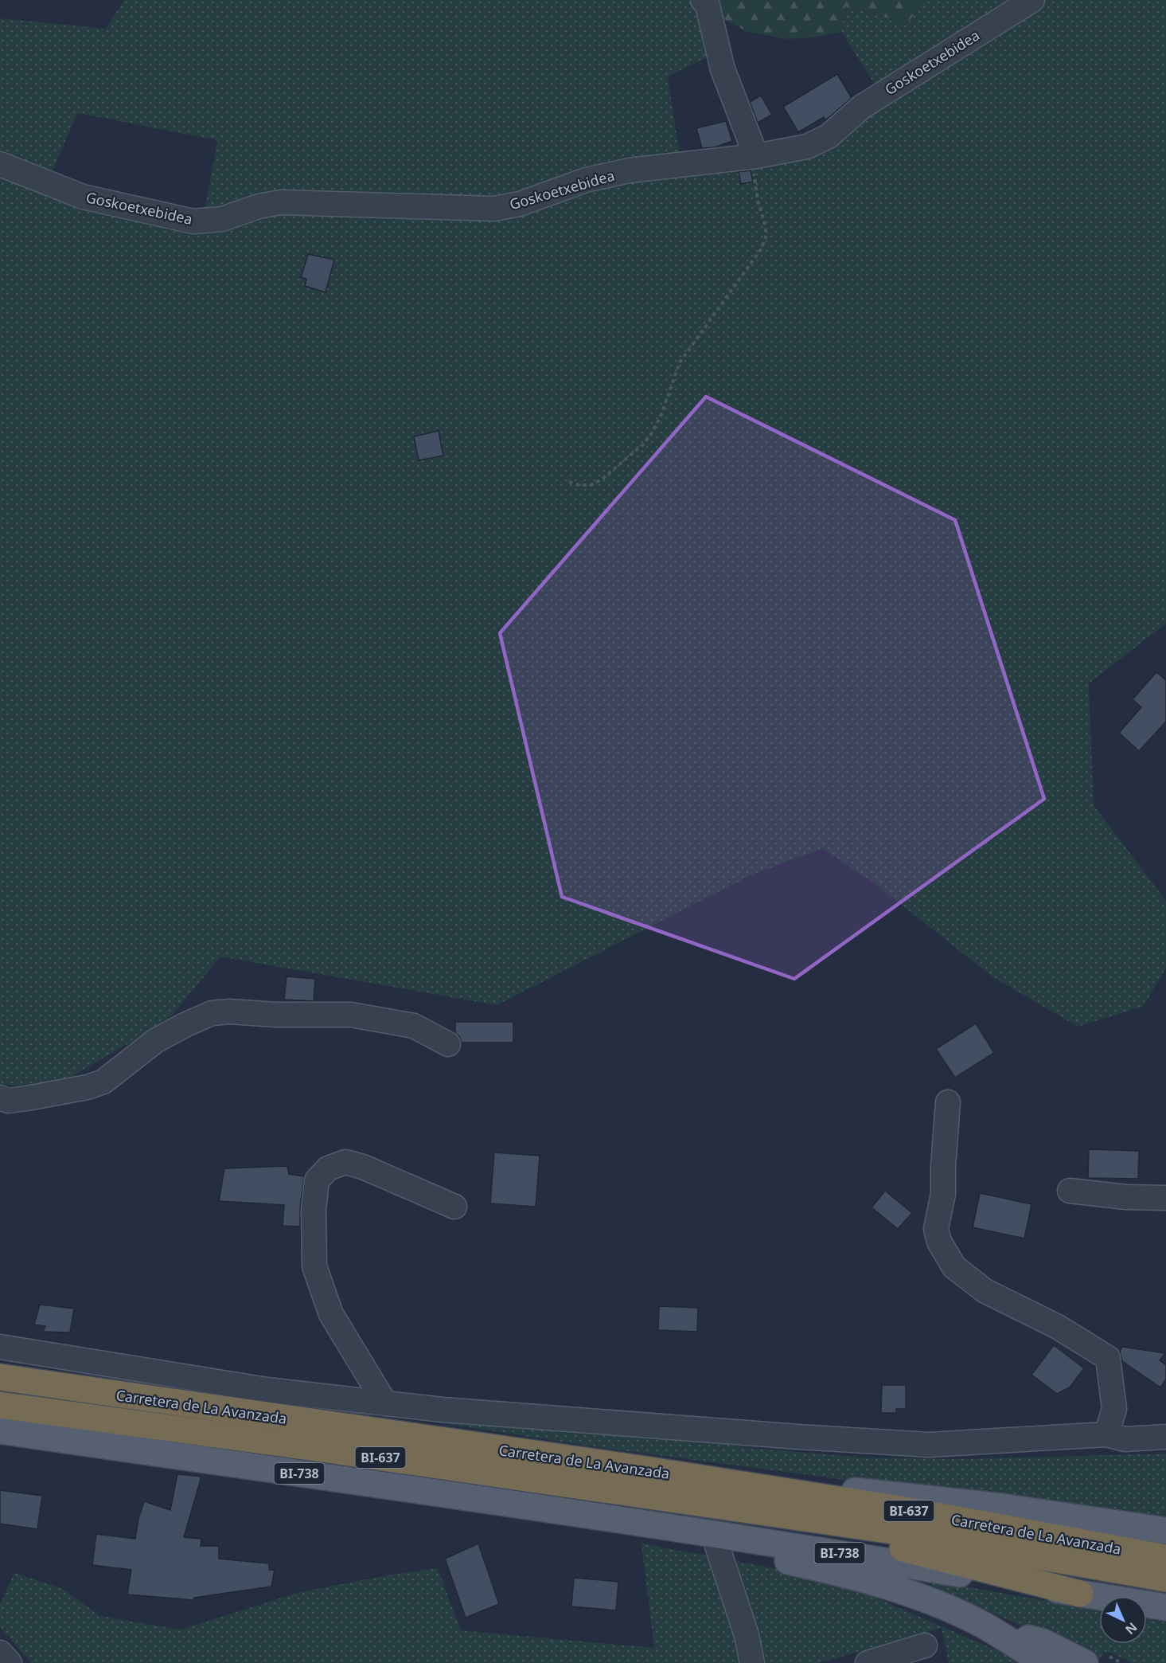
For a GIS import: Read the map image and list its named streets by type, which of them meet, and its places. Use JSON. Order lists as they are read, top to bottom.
{
  "streets": {
    "highway": ["Carretera de La Avanzada", "BI-637"],
    "main road": ["BI-738"],
    "street": ["Goskoetxebidea"]
  },
  "north": "bottom right"
}
